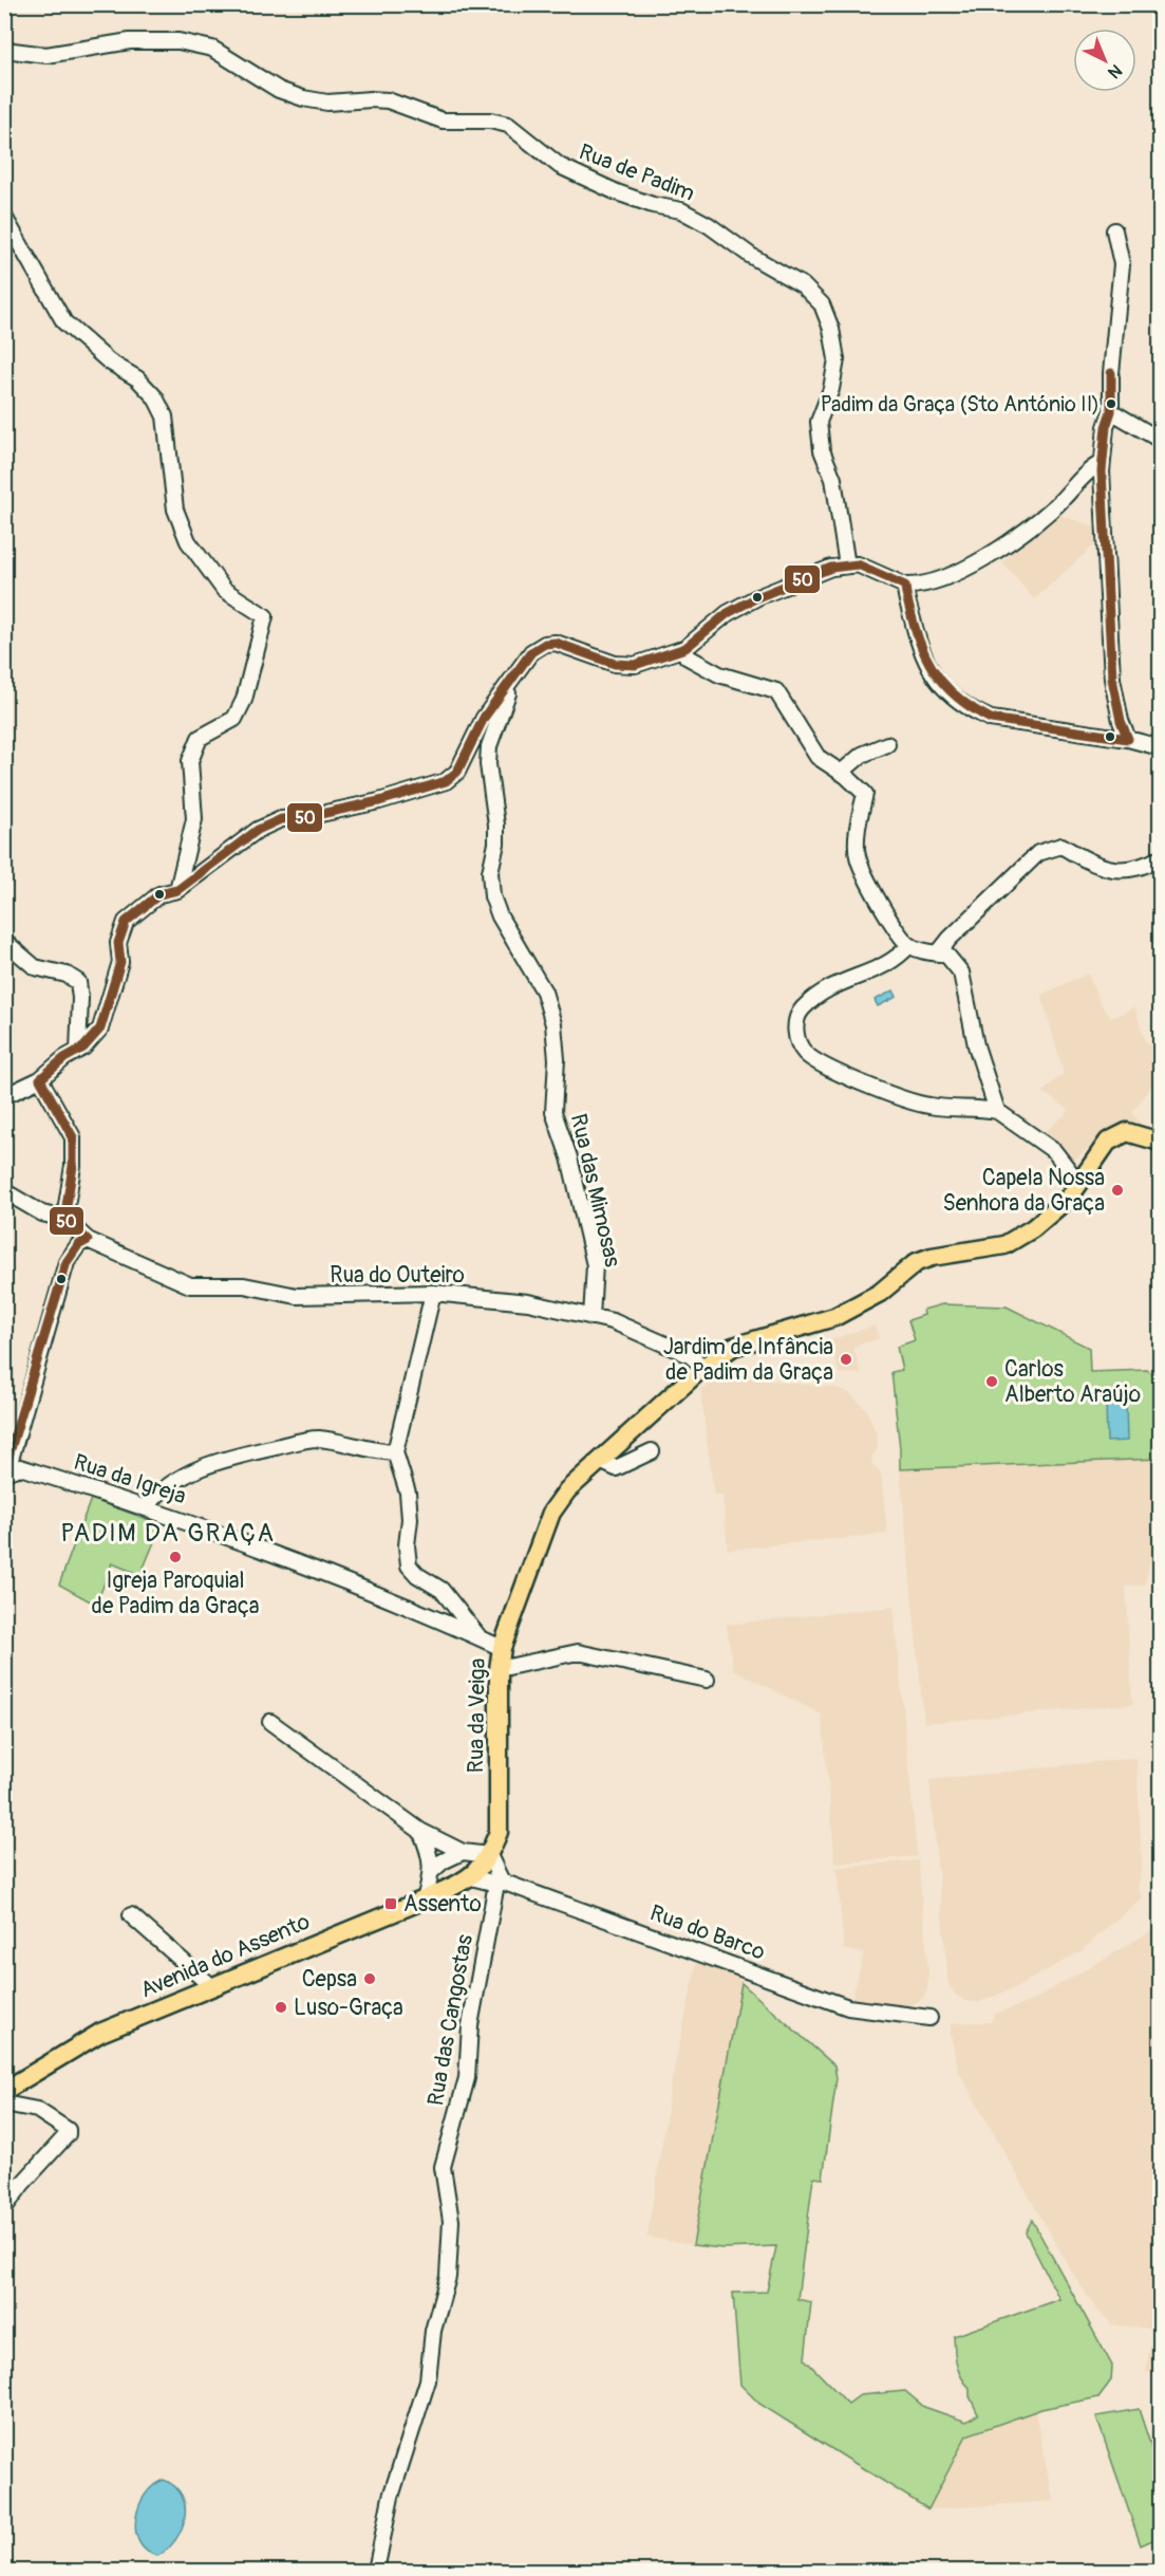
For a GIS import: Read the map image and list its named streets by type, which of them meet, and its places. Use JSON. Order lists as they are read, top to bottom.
{
  "streets": {
    "main road": ["Rua da Veiga", "Avenida do Assento"],
    "street": [
      "Rua de Padim",
      "Rua das Mimosas",
      "Rua do Outeiro",
      "Rua da Igreja",
      "Rua do Barco",
      "Rua das Cangostas"
    ]
  },
  "crossings": [
    ["Rua das Mimosas", "Rua do Outeiro"],
    ["Rua do Outeiro", "Rua da Igreja"],
    ["Rua do Outeiro", "Rua da Veiga"],
    ["Rua da Igreja", "Rua da Veiga"],
    ["Rua da Veiga", "Rua do Barco"],
    ["Rua da Veiga", "Avenida do Assento"],
    ["Rua do Barco", "Avenida do Assento"],
    ["Rua do Barco", "Rua das Cangostas"]
  ],
  "districts": ["PADIM DA GRAÇA"],
  "places": {
    "other": [
      "Padim da Graça (Sto António II)",
      "Capela Nossa Senhora da Graça",
      "Jardim de Infância de Padim da Graça",
      "Carlos Alberto Araújo",
      "Igreja Paroquial de Padim da Graça",
      "Cepsa",
      "Luso-Graça"
    ],
    "transit": ["Assento"]
  },
  "lines": ["transit line 50"],
  "north": "bottom right"
}
